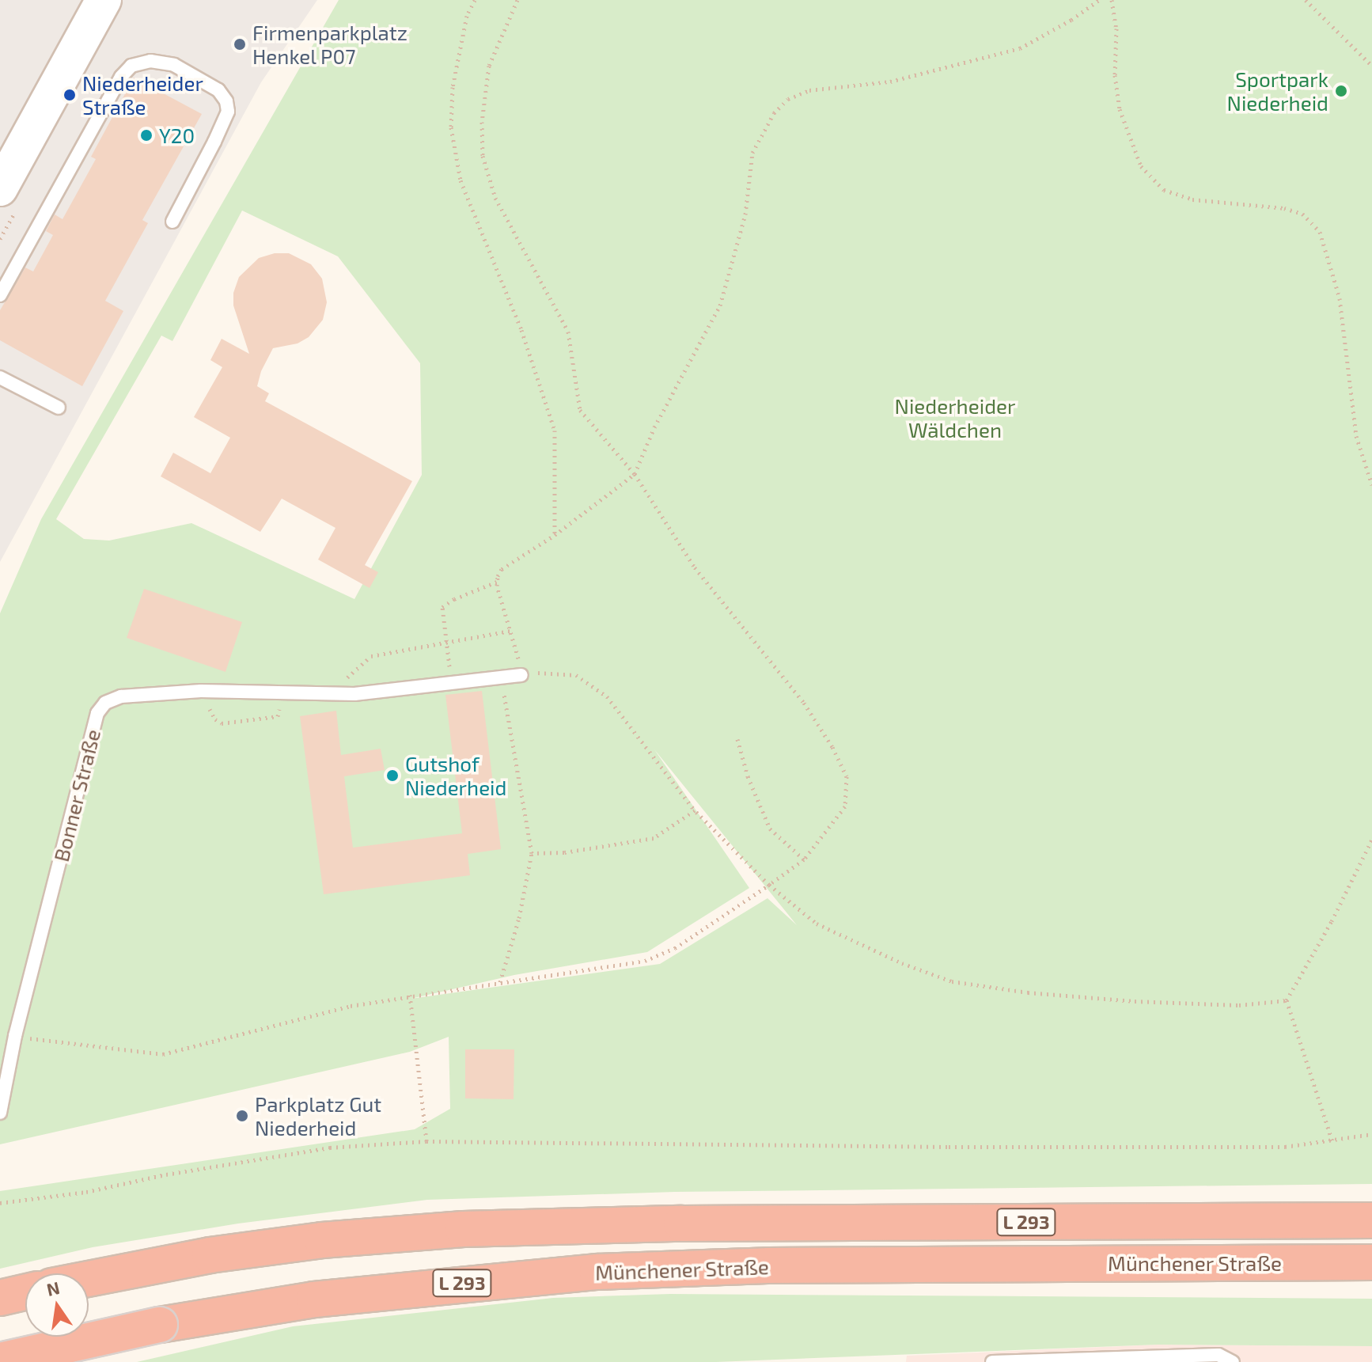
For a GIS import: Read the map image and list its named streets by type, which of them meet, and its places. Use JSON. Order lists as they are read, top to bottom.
{
  "streets": {
    "highway": ["L 293", "Münchener Straße"],
    "lane": ["Bonner Straße"]
  },
  "parks": ["Niederheider Wäldchen"],
  "places": [
    "Firmenparkplatz Henkel P07",
    "Sportpark Niederheid",
    "Niederheider Straße",
    "Y20",
    "Gutshof Niederheid",
    "Parkplatz Gut Niederheid"
  ],
  "north": "top"
}
